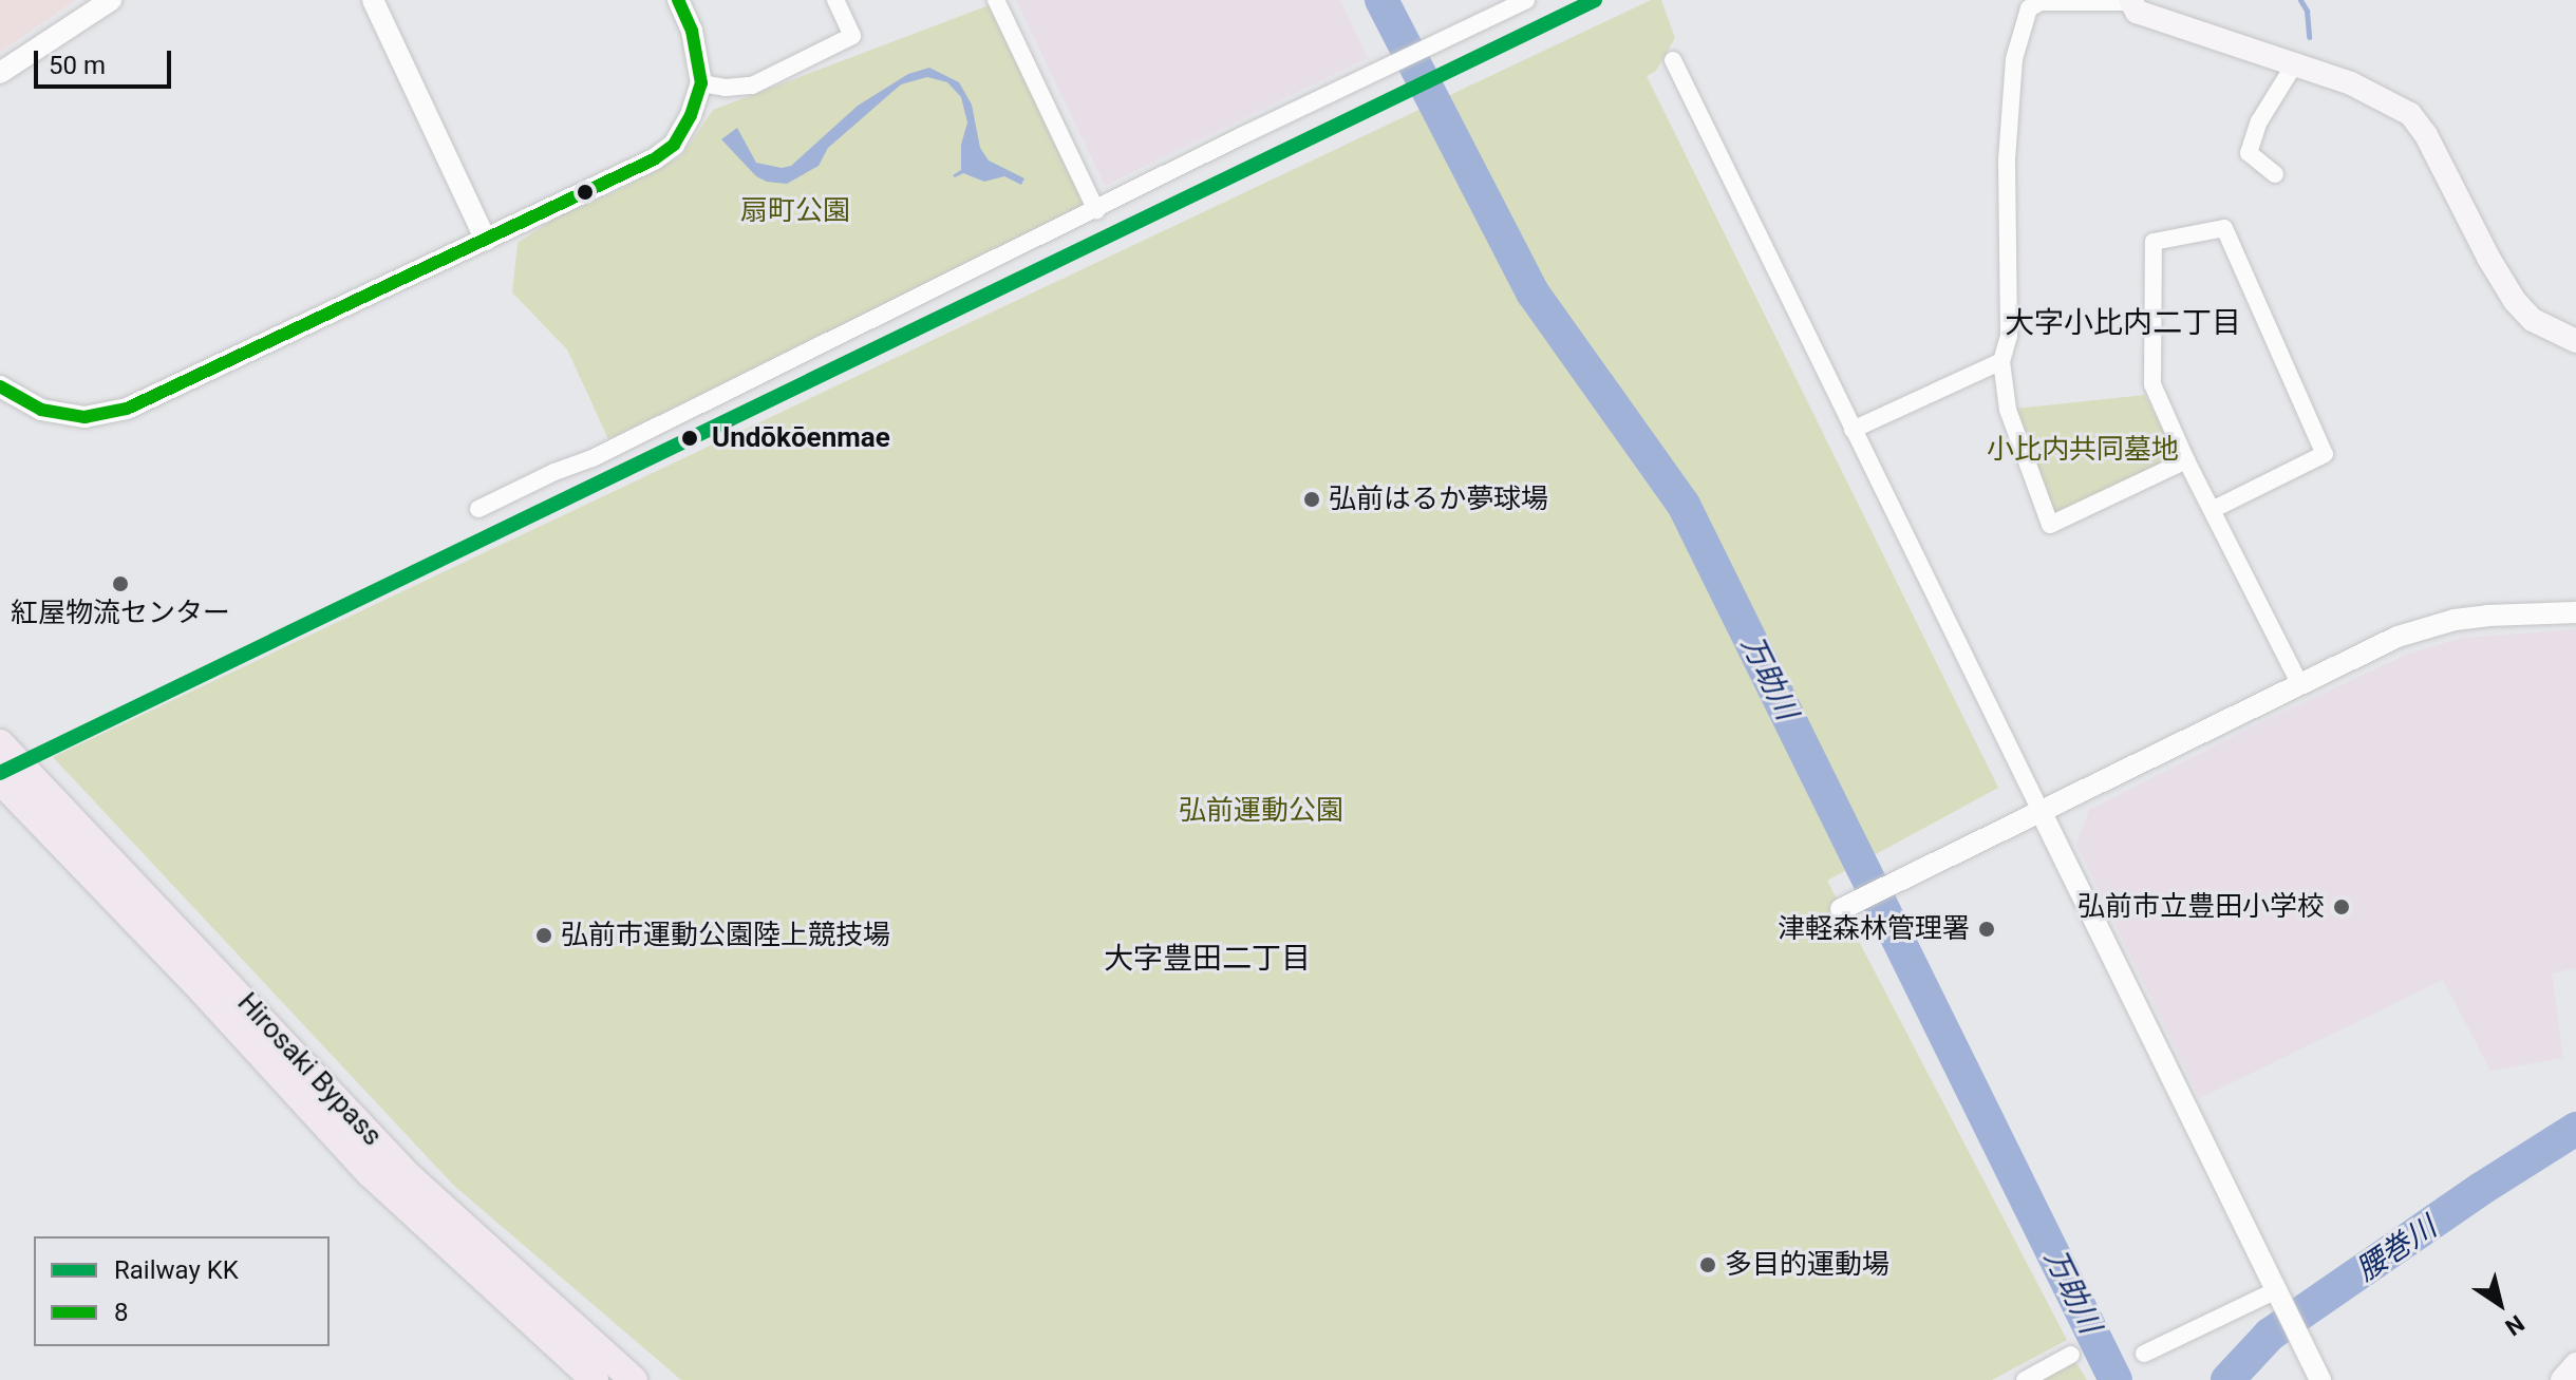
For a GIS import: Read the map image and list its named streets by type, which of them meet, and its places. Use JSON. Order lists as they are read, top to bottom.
{
  "streets": {
    "highway": ["Hirosaki Bypass"]
  },
  "districts": ["大字小比内二丁目", "大字豊田二丁目"],
  "water": ["万助川", "腰巻川"],
  "parks": ["扇町公園", "小比内共同墓地", "弘前運動公園"],
  "places": [
    "Undōkōenmae",
    "弘前はるか夢球場",
    "紅屋物流センター",
    "弘前市立豊田小学校",
    "津軽森林管理署",
    "弘前市運動公園陸上競技場",
    "多目的運動場"
  ],
  "lines": ["rail line KK", "transit line 8"],
  "legend": ["Railway KK", "8"],
  "scale_bar": "50 m",
  "north": "bottom right"
}
